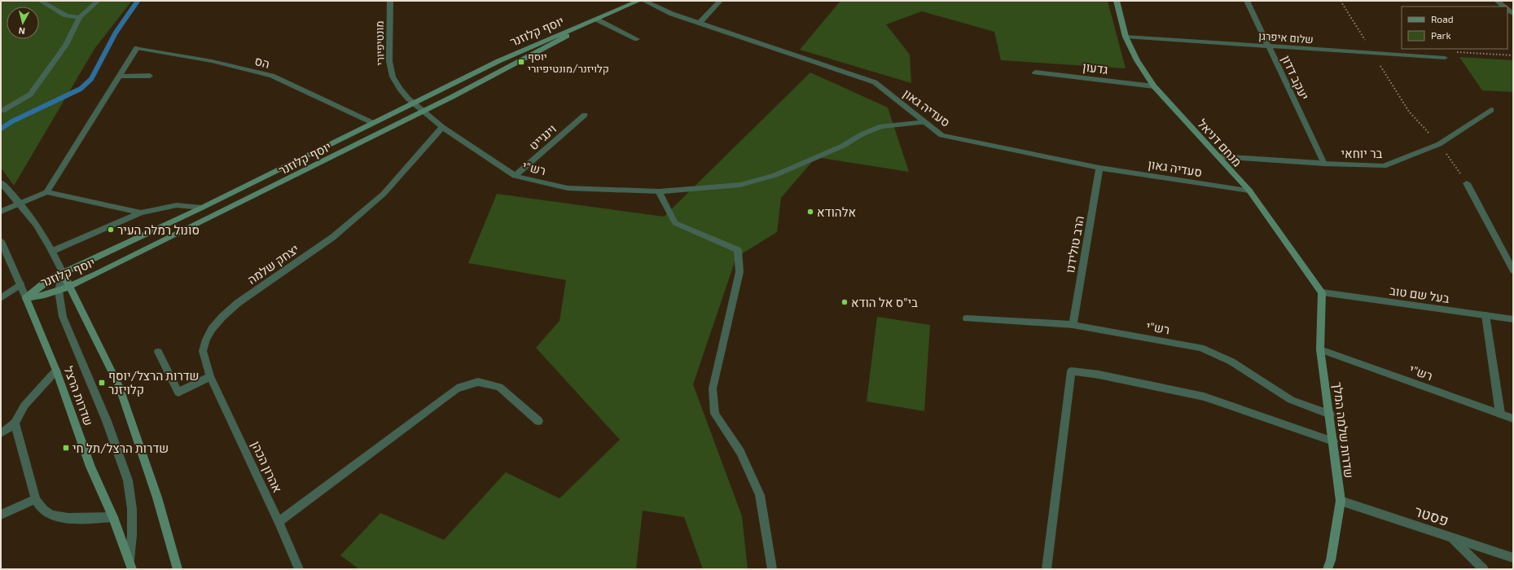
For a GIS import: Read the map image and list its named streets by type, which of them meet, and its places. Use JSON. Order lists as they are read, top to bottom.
{
  "streets": {
    "main road": [
      "יוסף קלוזנר",
      "מנחם דניאל",
      "שדרות הרצל",
      "שדרות שלמה המלך"
    ],
    "street": [
      "שלום איפרגן",
      "מונטיפיורי",
      "הס",
      "גדעון",
      "יעקב דדון",
      "סעדיה גאון",
      "וינגייט",
      "בר יוחאי",
      "רש\"י",
      "הרב טולידנו",
      "יצחק שלמה",
      "בעל שם טוב",
      "אהרון הכהן",
      "פסטר"
    ]
  },
  "crossings": [
    ["יוסף קלוזנר", "מונטיפיורי"],
    ["יוסף קלוזנר", "הס"],
    ["יוסף קלוזנר", "רש\"י"],
    ["יוסף קלוזנר", "שדרות הרצל"],
    ["שלום איפרגן", "יעקב דדון"],
    ["שלום איפרגן", "מנחם דניאל"],
    ["מונטיפיורי", "רש\"י"],
    ["גדעון", "מנחם דניאל"],
    ["יעקב דדון", "בר יוחאי"],
    ["סעדיה גאון", "מנחם דניאל"],
    ["סעדיה גאון", "רש\"י"],
    ["סעדיה גאון", "הרב טולידנו"],
    ["וינגייט", "רש\"י"],
    ["מנחם דניאל", "בר יוחאי"],
    ["מנחם דניאל", "בעל שם טוב"],
    ["מנחם דניאל", "שדרות שלמה המלך"],
    ["רש\"י", "הרב טולידנו"],
    ["רש\"י", "יצחק שלמה"],
    ["רש\"י", "שדרות שלמה המלך"],
    ["יצחק שלמה", "אהרון הכהן"],
    ["בעל שם טוב", "שדרות שלמה המלך"],
    ["שדרות שלמה המלך", "פסטר"]
  ],
  "places": {
    "transit": ["יוסף קלויזנר/מונטיפיורי", "שדרות הרצל/יוסף קלויזנר", "שדרות הרצל/תל חי"],
    "other": ["אלהודא", "סונול רמלה העיר", "בי\"ס אל הודא"]
  },
  "legend": ["Road", "Park"],
  "north": "bottom"
}
